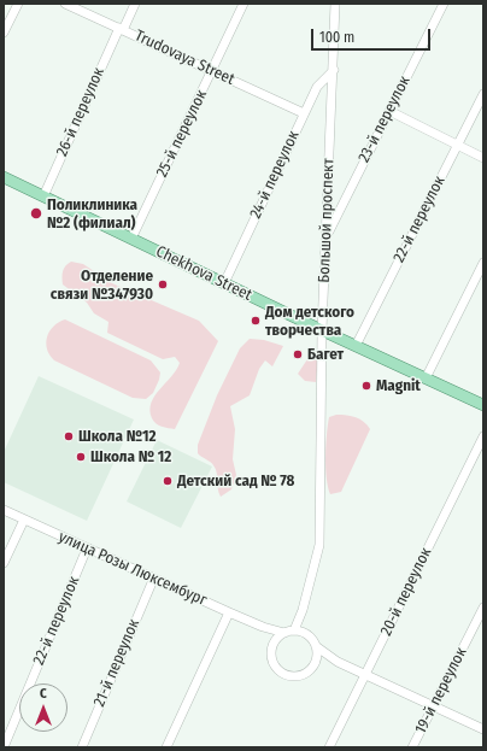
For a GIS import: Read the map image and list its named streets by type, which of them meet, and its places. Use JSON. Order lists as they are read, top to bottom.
{
  "streets": {
    "main road": ["Chekhova Street"],
    "street": [
      "Trudovaya Street",
      "26-й переулок",
      "23-й переулок",
      "25-й переулок",
      "24-й переулок",
      "22-й переулок",
      "Большой проспект",
      "улица Розы Люксембург",
      "20-й переулок",
      "21-й переулок",
      "19-й переулок"
    ]
  },
  "crossings": [
    ["Trudovaya Street", "26-й переулок"],
    ["Trudovaya Street", "25-й переулок"],
    ["Trudovaya Street", "24-й переулок"],
    ["26-й переулок", "Chekhova Street"],
    ["23-й переулок", "Большой проспект"],
    ["25-й переулок", "Chekhova Street"],
    ["24-й переулок", "Большой проспект"],
    ["24-й переулок", "Chekhova Street"],
    ["22-й переулок", "Chekhova Street"],
    ["22-й переулок", "улица Розы Люксембург"],
    ["Большой проспект", "Chekhova Street"],
    ["Большой проспект", "улица Розы Люксембург"],
    ["улица Розы Люксембург", "21-й переулок"]
  ],
  "places": [
    "Поликлиника №2 (филиал)",
    "Отделение связи №347930",
    "Дом детского творчества",
    "Багет",
    "Magnit",
    "Школа №12",
    "Школа № 12",
    "Детский сад № 78"
  ],
  "scale_bar": "100 m",
  "north": "top"
}
